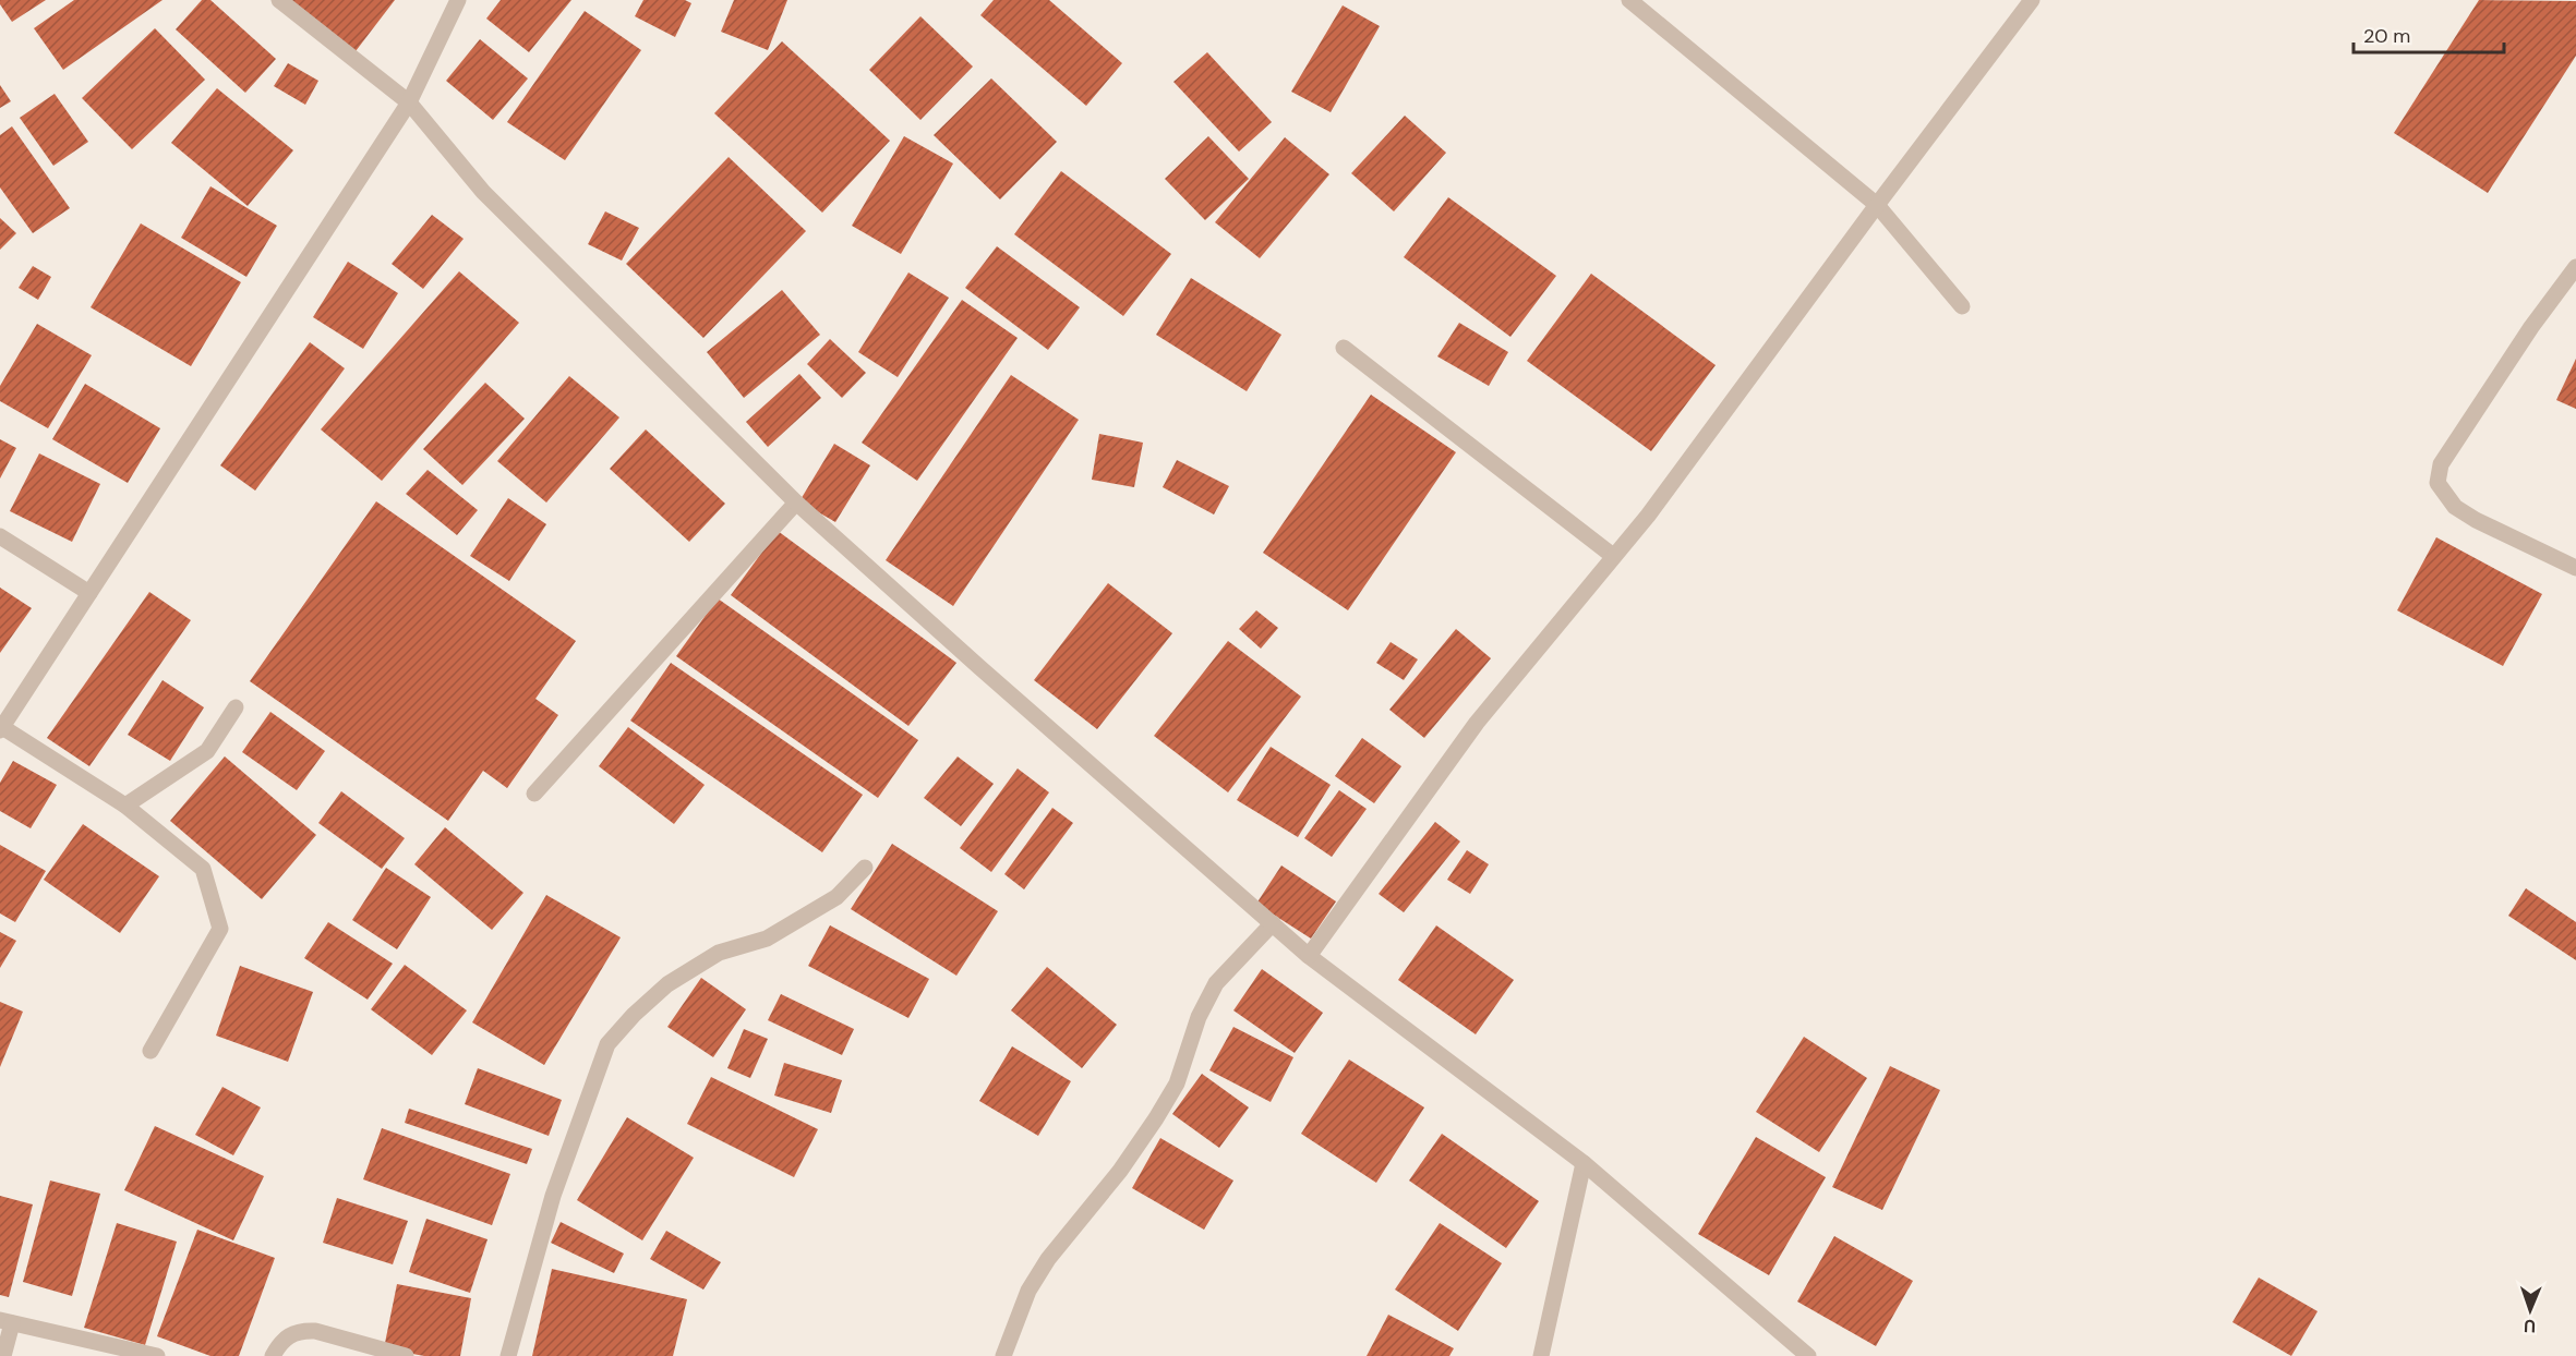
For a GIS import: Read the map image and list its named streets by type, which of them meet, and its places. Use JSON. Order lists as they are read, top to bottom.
{
  "scale_bar": "20 m",
  "north": "bottom"
}
